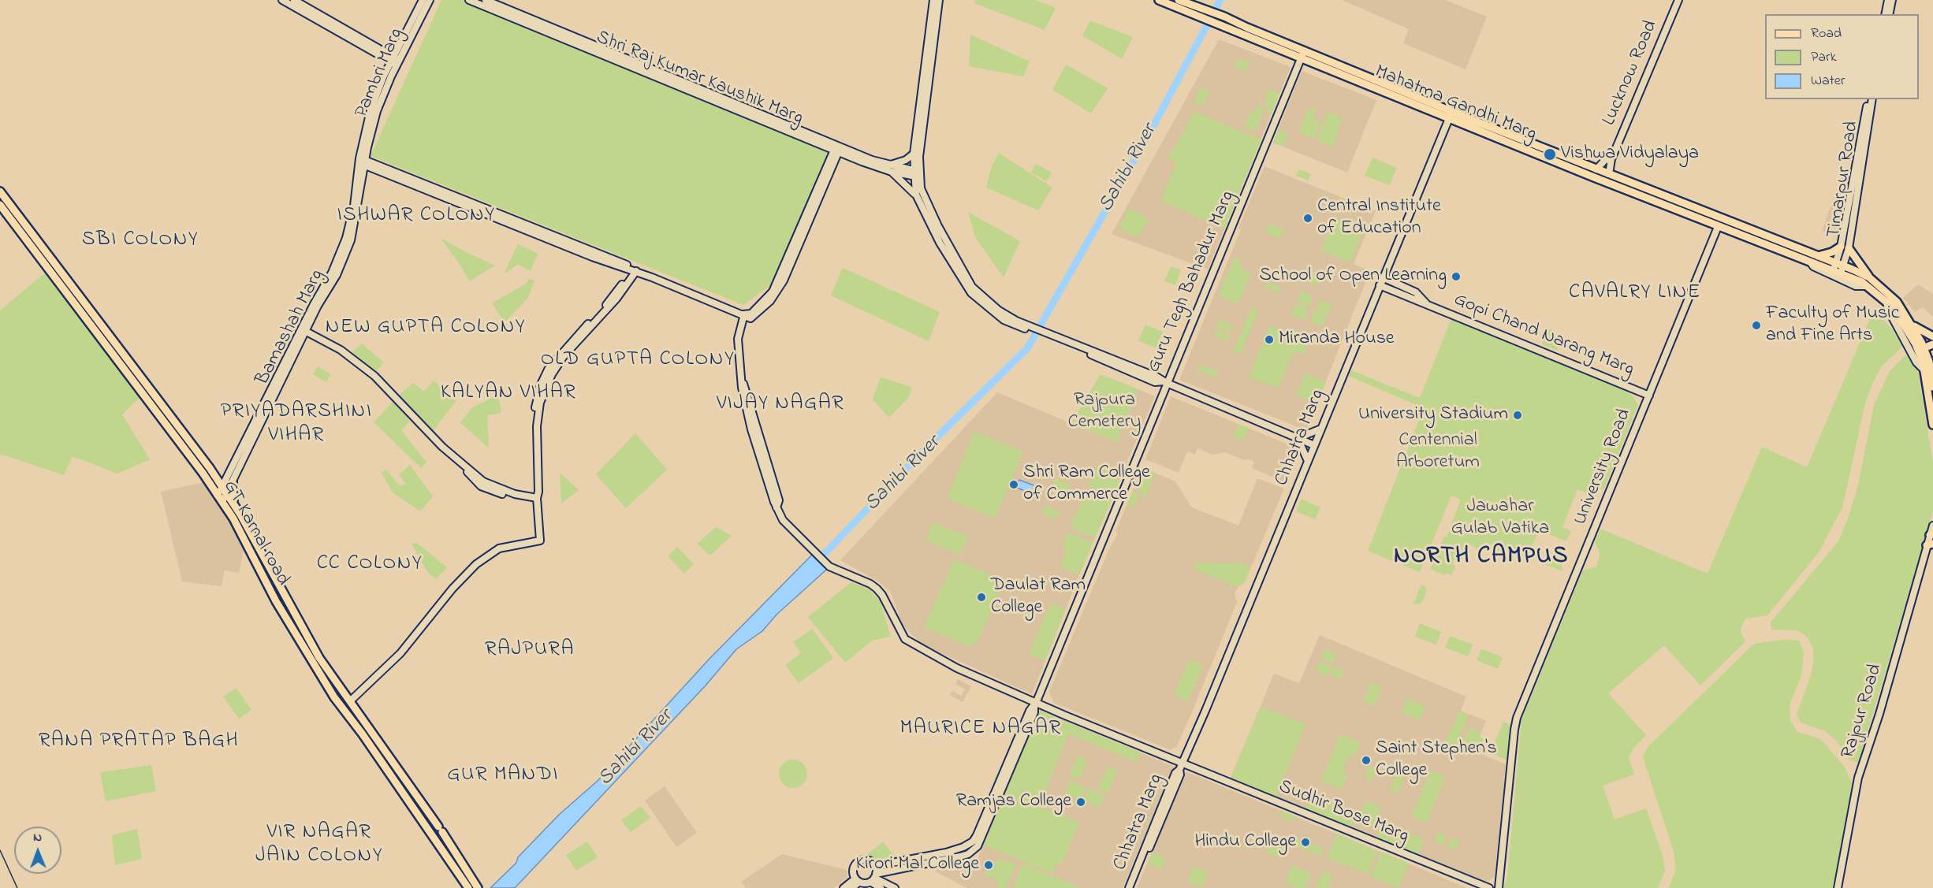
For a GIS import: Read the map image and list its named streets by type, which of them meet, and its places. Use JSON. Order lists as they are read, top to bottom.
{
  "streets": {
    "main road": ["Mahatma Gandhi Marg", "GT Karnal road"],
    "street": [
      "Pambri Marg",
      "Lucknow Road",
      "Shri Raj Kumar Kaushik Marg",
      "Timarpur Road",
      "Guru Tegh Bahadur Marg",
      "Bamashah Marg",
      "Gopi Chand Narang Marg",
      "Chhatra Marg",
      "University Road",
      "Rajpur Road",
      "Sudhir Bose Marg"
    ]
  },
  "crossings": [
    ["Pambri Marg", "Bamashah Marg"],
    ["Lucknow Road", "Mahatma Gandhi Marg"],
    ["Mahatma Gandhi Marg", "Timarpur Road"],
    ["Mahatma Gandhi Marg", "Guru Tegh Bahadur Marg"],
    ["Mahatma Gandhi Marg", "Chhatra Marg"],
    ["Mahatma Gandhi Marg", "University Road"],
    ["Guru Tegh Bahadur Marg", "Sudhir Bose Marg"],
    ["Bamashah Marg", "GT Karnal road"],
    ["Gopi Chand Narang Marg", "Chhatra Marg"],
    ["Gopi Chand Narang Marg", "University Road"],
    ["Chhatra Marg", "Sudhir Bose Marg"]
  ],
  "districts": [
    "ISHWAR COLONY",
    "SBI COLONY",
    "CAVALRY LINE",
    "NEW GUPTA COLONY",
    "OLD GUPTA COLONY",
    "KALYAN VIHAR",
    "VIJAY NAGAR",
    "PRIYADARSHINI VIHAR",
    "NORTH CAMPUS",
    "CC COLONY",
    "RAJPURA",
    "MAURICE NAGAR",
    "RANA PRATAP BAGH",
    "GUR MANDI",
    "VIR NAGAR JAIN COLONY"
  ],
  "water": ["Sahibi River"],
  "parks": ["Rajpura Cemetery", "Centennial Arboretum", "Jawahar Gulab Vatika"],
  "places": [
    "Vishwa Vidyalaya",
    "Central Institute of Education",
    "School of Open Learning",
    "Faculty of Music and Fine Arts",
    "Miranda House",
    "University Stadium",
    "Shri Ram College of Commerce",
    "Daulat Ram College",
    "Saint Stephen's College",
    "Ramjas College",
    "Hindu College",
    "Kirori Mal College"
  ],
  "legend": ["Road", "Park", "Water"],
  "north": "top"
}
